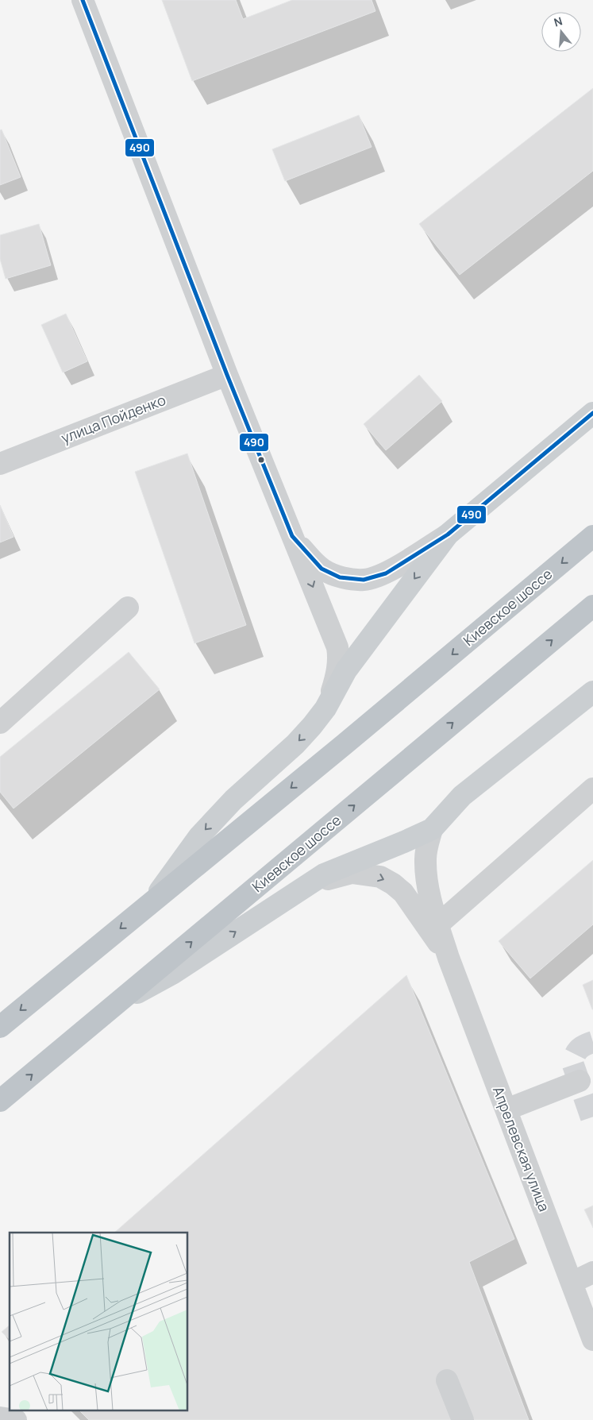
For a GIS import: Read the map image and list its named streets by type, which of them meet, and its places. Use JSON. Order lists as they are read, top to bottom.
{
  "streets": {
    "highway": ["Киевское шоссе"],
    "street": ["улица Пойденко", "Апрелевская улица"]
  },
  "lines": ["transit line 490"],
  "north": "top"
}
